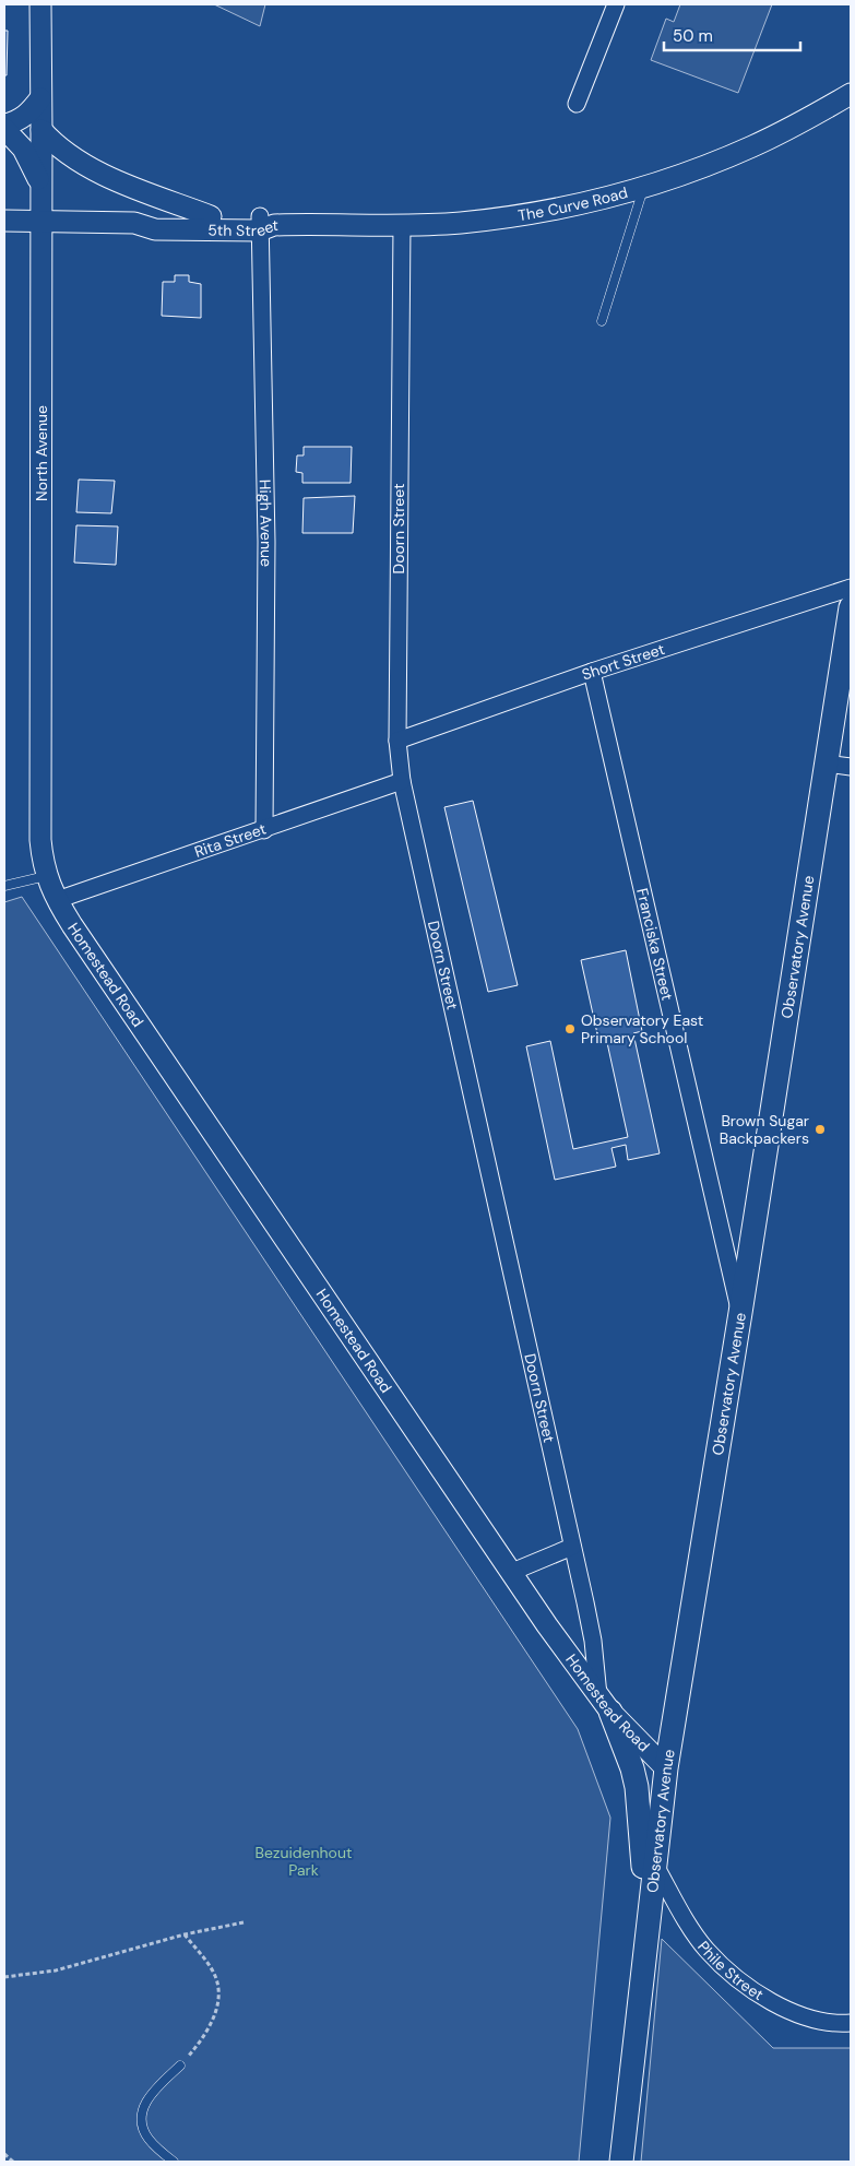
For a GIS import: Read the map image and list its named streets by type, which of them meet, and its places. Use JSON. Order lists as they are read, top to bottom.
{
  "streets": {
    "main road": ["Observatory Avenue"],
    "street": [
      "The Curve Road",
      "5th Street",
      "North Avenue",
      "High Avenue",
      "Doorn Street",
      "Short Street",
      "Rita Street",
      "Franciska Street",
      "Homestead Road",
      "Phile Street"
    ]
  },
  "crossings": [
    ["The Curve Road", "5th Street"],
    ["The Curve Road", "High Avenue"],
    ["The Curve Road", "Doorn Street"],
    ["5th Street", "North Avenue"],
    ["5th Street", "High Avenue"],
    ["North Avenue", "Rita Street"],
    ["North Avenue", "Homestead Road"],
    ["High Avenue", "Rita Street"],
    ["Doorn Street", "Short Street"],
    ["Doorn Street", "Rita Street"],
    ["Doorn Street", "Homestead Road"],
    ["Short Street", "Franciska Street"],
    ["Rita Street", "Homestead Road"],
    ["Franciska Street", "Observatory Avenue"],
    ["Observatory Avenue", "Homestead Road"],
    ["Observatory Avenue", "Phile Street"]
  ],
  "parks": ["Bezuidenhout Park"],
  "places": ["Observatory East Primary School", "Brown Sugar Backpackers"],
  "scale_bar": "50 m"
}
